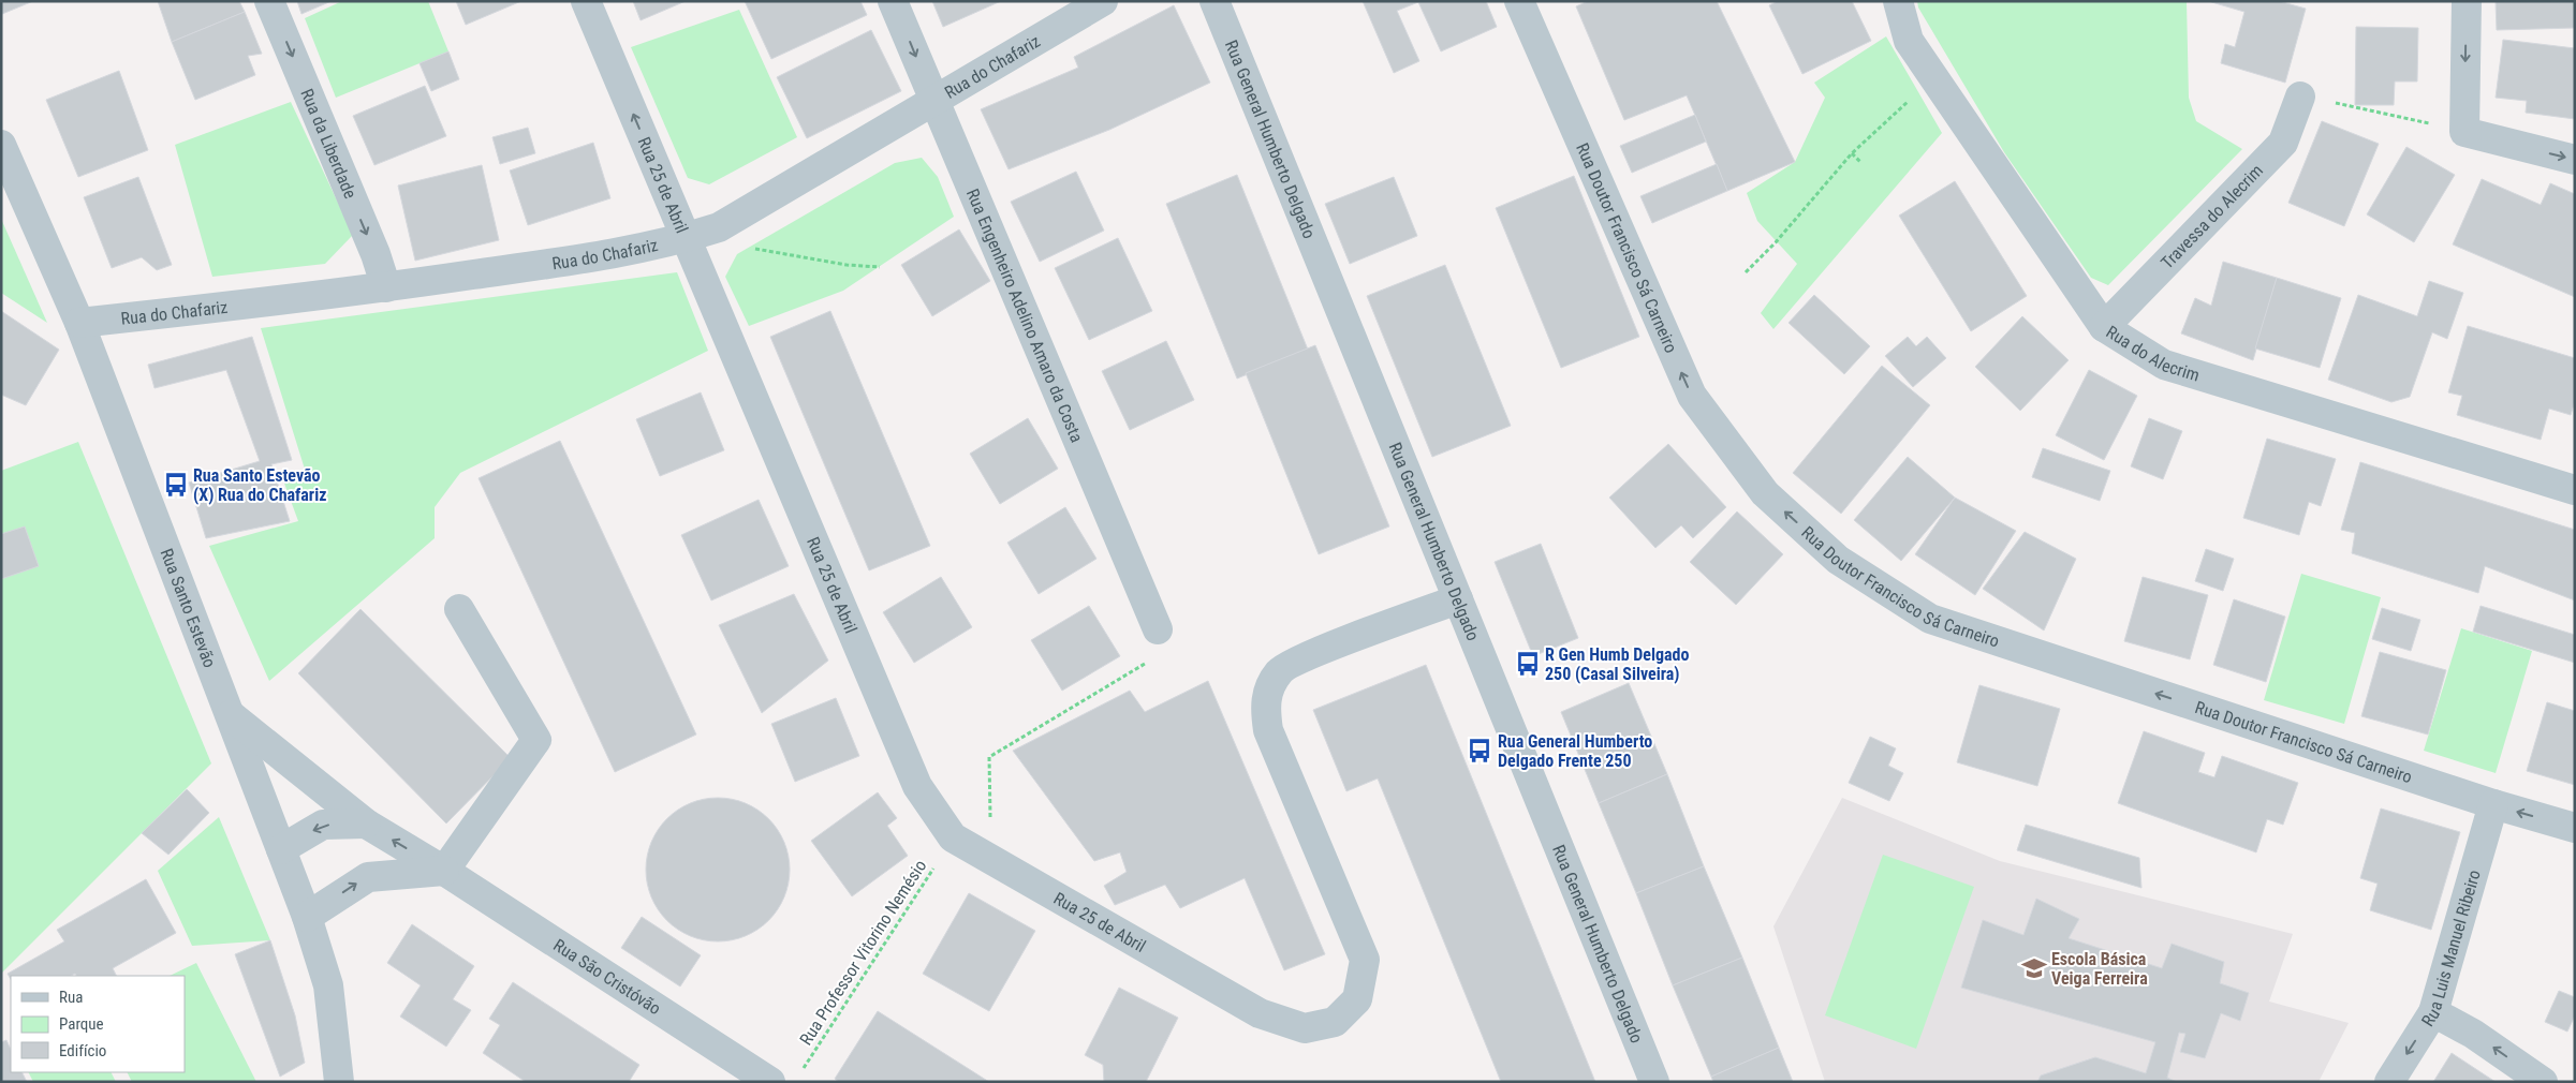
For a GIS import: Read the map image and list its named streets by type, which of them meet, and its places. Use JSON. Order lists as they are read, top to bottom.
{
  "streets": {
    "street": [
      "Rua do Chafariz",
      "Rua General Humberto Delgado",
      "Rua da Liberdade",
      "Rua 25 de Abril",
      "Travessa do Alecrim",
      "Rua Doutor Francisco Sá Carneiro",
      "Rua Engenheiro Adelino Amaro da Costa",
      "Rua do Alecrim",
      "Rua Santo Estevão",
      "Rua Luis Manuel Ribeiro",
      "Rua São Cristóvão"
    ],
    "path": ["Rua Professor Vitorino Nemésio"]
  },
  "crossings": [
    ["Rua do Chafariz", "Rua da Liberdade"],
    ["Rua do Chafariz", "Rua 25 de Abril"],
    ["Rua do Chafariz", "Rua Engenheiro Adelino Amaro da Costa"],
    ["Rua do Chafariz", "Rua Santo Estevão"],
    ["Rua General Humberto Delgado", "Rua 25 de Abril"],
    ["Rua 25 de Abril", "Rua Professor Vitorino Nemésio"],
    ["Travessa do Alecrim", "Rua do Alecrim"],
    ["Rua Doutor Francisco Sá Carneiro", "Rua Luis Manuel Ribeiro"],
    ["Rua Santo Estevão", "Rua São Cristóvão"]
  ],
  "one_way": ["Rua da Liberdade", "Rua Doutor Francisco Sá Carneiro"],
  "places": {
    "bus stop": ["Rua Santo Estevão (X) Rua do Chafariz", "R Gen Humb Delgado 250 (Casal Silveira)", "Rua General Humberto Delgado Frente 250"],
    "school or university": ["Escola Básica Veiga Ferreira"]
  },
  "legend": ["Rua", "Parque", "Edifício"]
}
